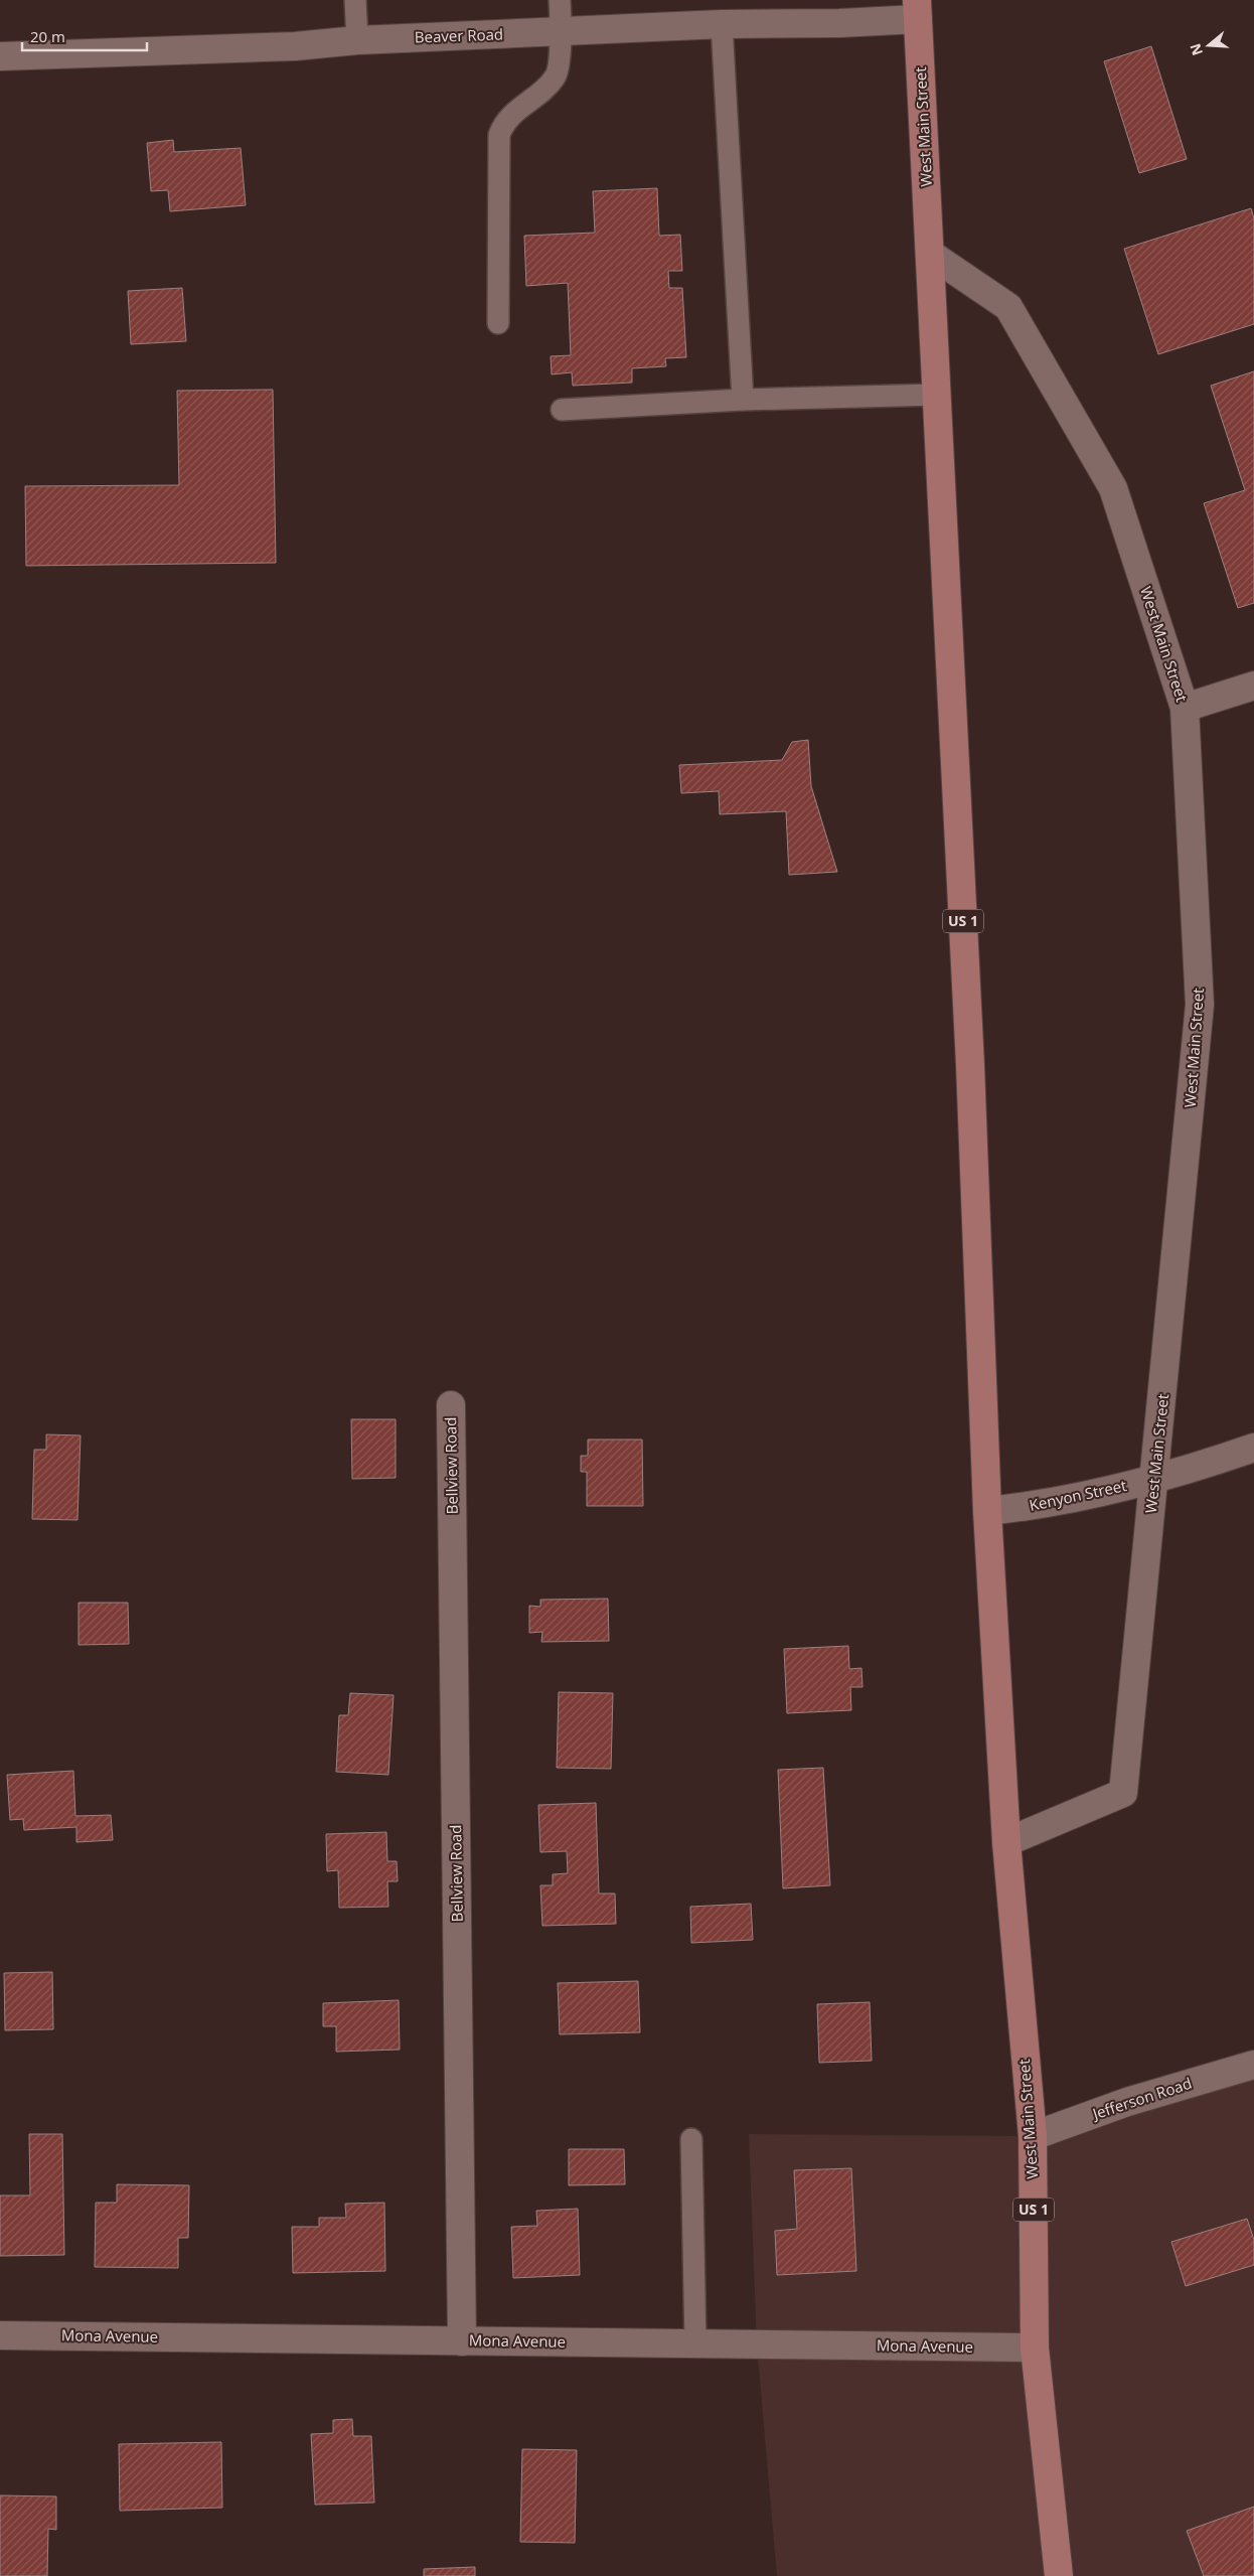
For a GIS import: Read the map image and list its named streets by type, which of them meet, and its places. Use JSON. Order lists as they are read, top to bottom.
{
  "streets": {
    "main road": ["West Main Street", "US 1"],
    "street": [
      "Beaver Road",
      "Bellview Road",
      "Kenyon Street",
      "Jefferson Road",
      "Mona Avenue"
    ]
  },
  "crossings": [
    ["Beaver Road", "West Main Street"],
    ["West Main Street", "Kenyon Street"],
    ["West Main Street", "Jefferson Road"],
    ["West Main Street", "Mona Avenue"],
    ["Bellview Road", "Mona Avenue"]
  ],
  "scale_bar": "20 m",
  "north": "left"
}
